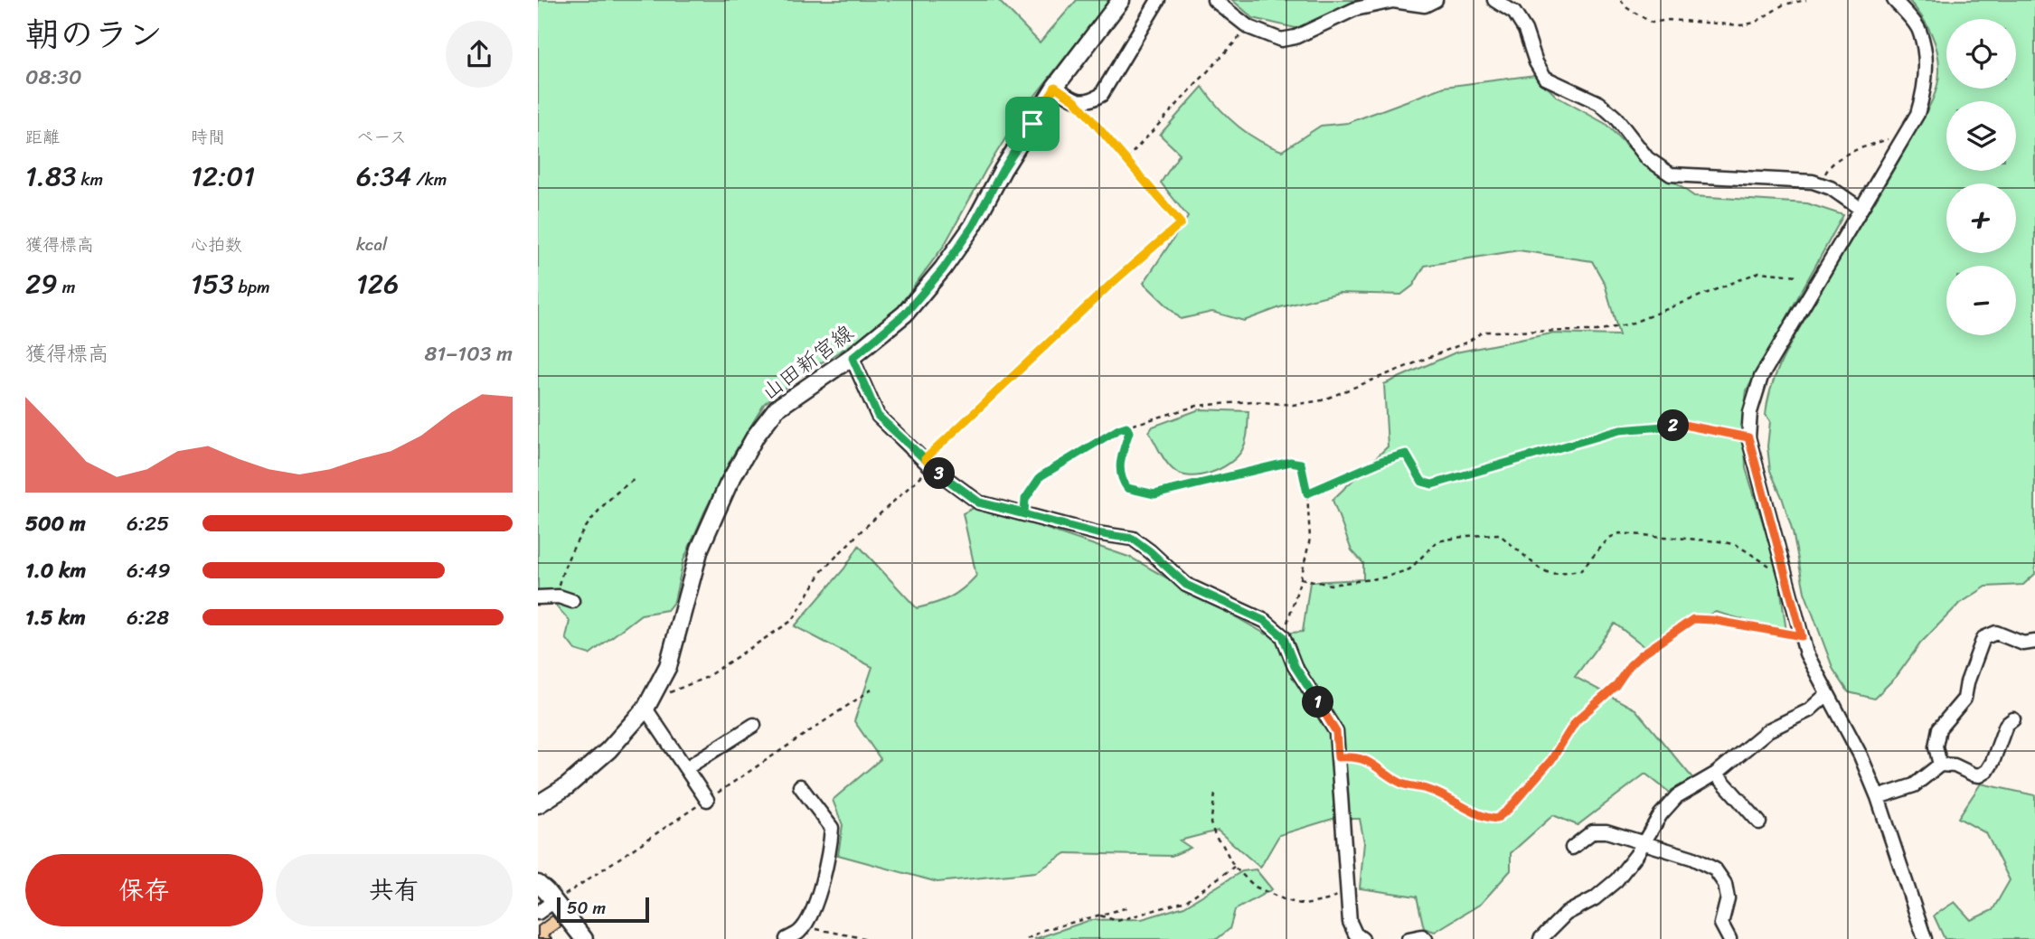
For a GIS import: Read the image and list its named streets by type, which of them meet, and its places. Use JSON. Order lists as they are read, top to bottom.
{
  "streets": {
    "main road": ["山田新宮線"]
  },
  "scale_bar": "50 m",
  "page": {
    "heading": ["朝のラン", "08:30"],
    "map_buttons": ["+", "−"],
    "stats": [
      ["距離", "1.83 km"],
      ["時間", "12:01"],
      ["ペース", "6:34 /km"],
      ["獲得標高", "29 m"],
      ["心拍数", "153 bpm"],
      ["kcal", "126"]
    ],
    "chart": ["獲得標高", "81–103 m"],
    "pins": ["2", "3", "1"],
    "list": [
      {
        "name": "500 m",
        "note": "6:25"
      },
      {
        "name": "1.0 km",
        "note": "6:49"
      },
      {
        "name": "1.5 km",
        "note": "6:28"
      }
    ],
    "buttons": ["保存", "共有"],
    "scale": "50 m"
  }
}
